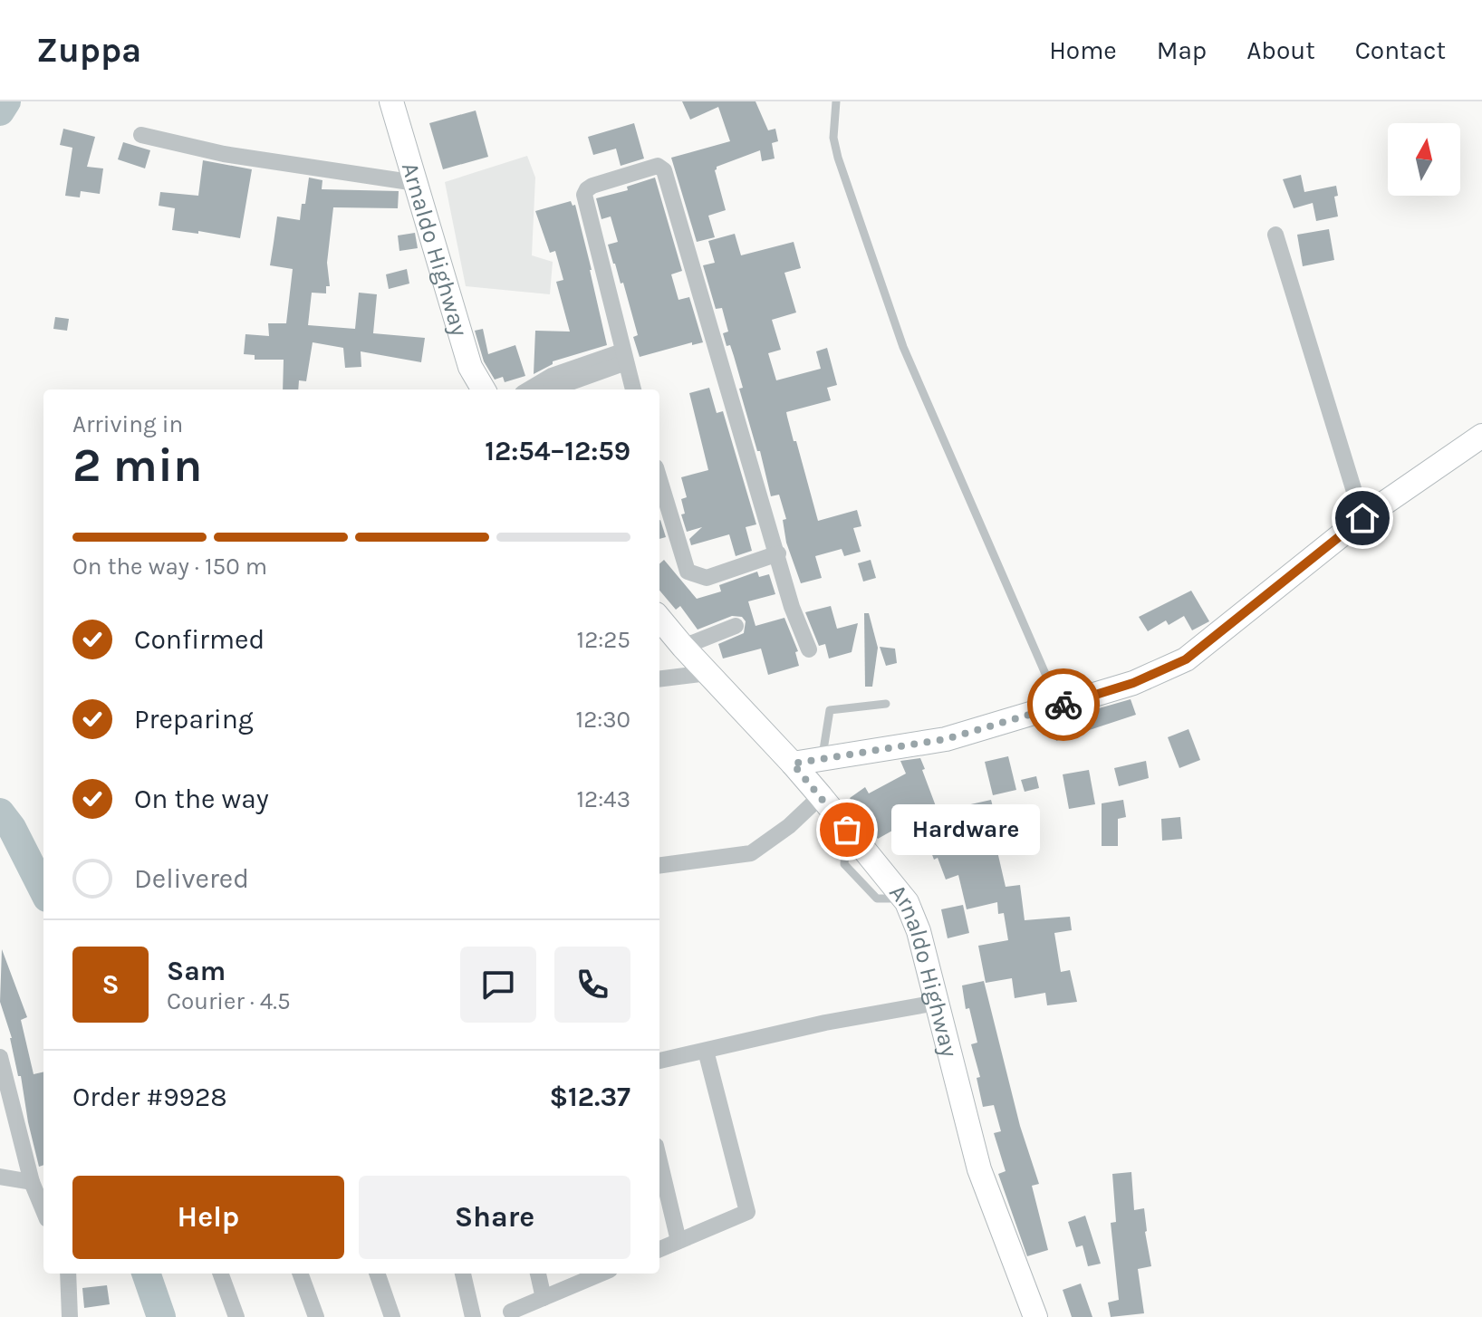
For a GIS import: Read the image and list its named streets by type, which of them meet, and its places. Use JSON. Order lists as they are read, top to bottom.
{
  "streets": {
    "main road": ["Arnaldo Highway"]
  },
  "places": ["Hardware"],
  "north": "top",
  "page": {
    "header": "Zuppa",
    "nav": [
      "Home",
      "Map",
      "About",
      "Contact"
    ],
    "heading": ["2 min", "Arriving in", "12:54–12:59"],
    "panel": [
      "Sam",
      "Courier · 4.5",
      "Order #9928",
      "$12.37"
    ],
    "bar": "On the way · 150 m",
    "list": [
      ["Confirmed", "12:25"],
      ["Preparing", "12:30"],
      ["On the way", "12:43"],
      "Delivered"
    ],
    "bubble": "Hardware",
    "round": "S",
    "buttons": ["Help", "Share"]
  }
}
